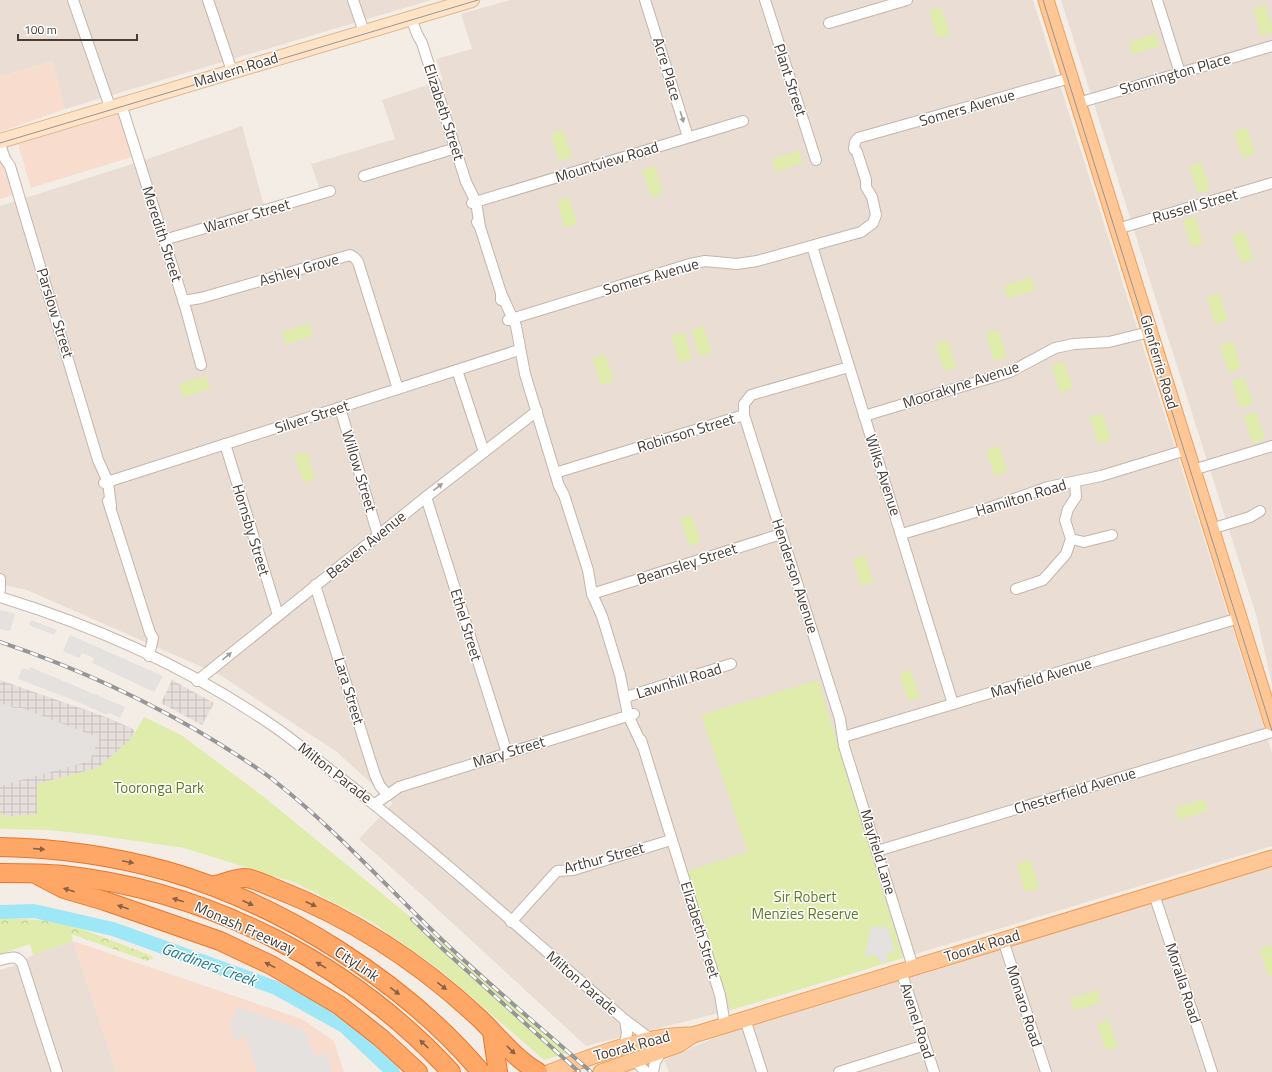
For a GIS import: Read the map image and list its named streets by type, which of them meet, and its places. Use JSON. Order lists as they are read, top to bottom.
{
  "streets": {
    "highway": ["Monash Freeway", "CityLink"],
    "main road": ["Malvern Road", "Glenferrie Road", "Toorak Road"],
    "street": [
      "Acre Place",
      "Stonnington Place",
      "Plant Street",
      "Somers Avenue",
      "Elizabeth Street",
      "Mountview Road",
      "Russell Street",
      "Warner Street",
      "Meredith Street",
      "Ashley Grove",
      "Parslow Street",
      "Moorakyne Avenue",
      "Silver Street",
      "Robinson Street",
      "Willow Street",
      "Wilks Avenue",
      "Hamilton Road",
      "Hornsby Street",
      "Beaven Avenue",
      "Beamsley Street",
      "Henderson Avenue",
      "Ethel Street",
      "Mayfield Avenue",
      "Lawnhill Road",
      "Lara Street",
      "Mary Street",
      "Milton Parade",
      "Chesterfield Avenue",
      "Mayfield Lane",
      "Arthur Street",
      "Moralla Road",
      "Monaro Road",
      "Avenel Road"
    ]
  },
  "crossings": [
    ["Acre Place", "Mountview Road"],
    ["Malvern Road", "Elizabeth Street"],
    ["Malvern Road", "Meredith Street"],
    ["Malvern Road", "Parslow Street"],
    ["Stonnington Place", "Glenferrie Road"],
    ["Somers Avenue", "Elizabeth Street"],
    ["Somers Avenue", "Glenferrie Road"],
    ["Somers Avenue", "Wilks Avenue"],
    ["Elizabeth Street", "Mountview Road"],
    ["Elizabeth Street", "Silver Street"],
    ["Elizabeth Street", "Robinson Street"],
    ["Elizabeth Street", "Beaven Avenue"],
    ["Elizabeth Street", "Beamsley Street"],
    ["Elizabeth Street", "Lawnhill Road"],
    ["Elizabeth Street", "Mary Street"],
    ["Elizabeth Street", "Arthur Street"],
    ["Elizabeth Street", "Toorak Road"],
    ["Russell Street", "Glenferrie Road"],
    ["Warner Street", "Meredith Street"],
    ["Meredith Street", "Ashley Grove"],
    ["Ashley Grove", "Silver Street"],
    ["Parslow Street", "Silver Street"],
    ["Parslow Street", "Milton Parade"],
    ["Glenferrie Road", "Moorakyne Avenue"],
    ["Glenferrie Road", "Hamilton Road"],
    ["Glenferrie Road", "Mayfield Avenue"],
    ["Moorakyne Avenue", "Wilks Avenue"],
    ["Silver Street", "Willow Street"],
    ["Silver Street", "Hornsby Street"],
    ["Robinson Street", "Wilks Avenue"],
    ["Robinson Street", "Henderson Avenue"],
    ["Willow Street", "Beaven Avenue"],
    ["Wilks Avenue", "Hamilton Road"],
    ["Wilks Avenue", "Mayfield Avenue"],
    ["Hornsby Street", "Beaven Avenue"],
    ["Beaven Avenue", "Ethel Street"],
    ["Beaven Avenue", "Lara Street"],
    ["Beaven Avenue", "Milton Parade"],
    ["Beamsley Street", "Henderson Avenue"],
    ["Henderson Avenue", "Mayfield Avenue"],
    ["Henderson Avenue", "Mayfield Lane"],
    ["Ethel Street", "Mary Street"],
    ["Mayfield Avenue", "Mayfield Lane"],
    ["Lara Street", "Mary Street"],
    ["Milton Parade", "Arthur Street"],
    ["Milton Parade", "Toorak Road"],
    ["Chesterfield Avenue", "Mayfield Lane"],
    ["Mayfield Lane", "Toorak Road"],
    ["Mayfield Lane", "Avenel Road"],
    ["Monash Freeway", "CityLink"],
    ["Toorak Road", "Moralla Road"],
    ["Toorak Road", "Monaro Road"],
    ["Toorak Road", "Avenel Road"]
  ],
  "one_way": ["Acre Place", "Beaven Avenue"],
  "water": ["Gardiners Creek"],
  "parks": ["Tooronga Park", "Sir Robert Menzies Reserve"],
  "scale_bar": "100 m"
}
